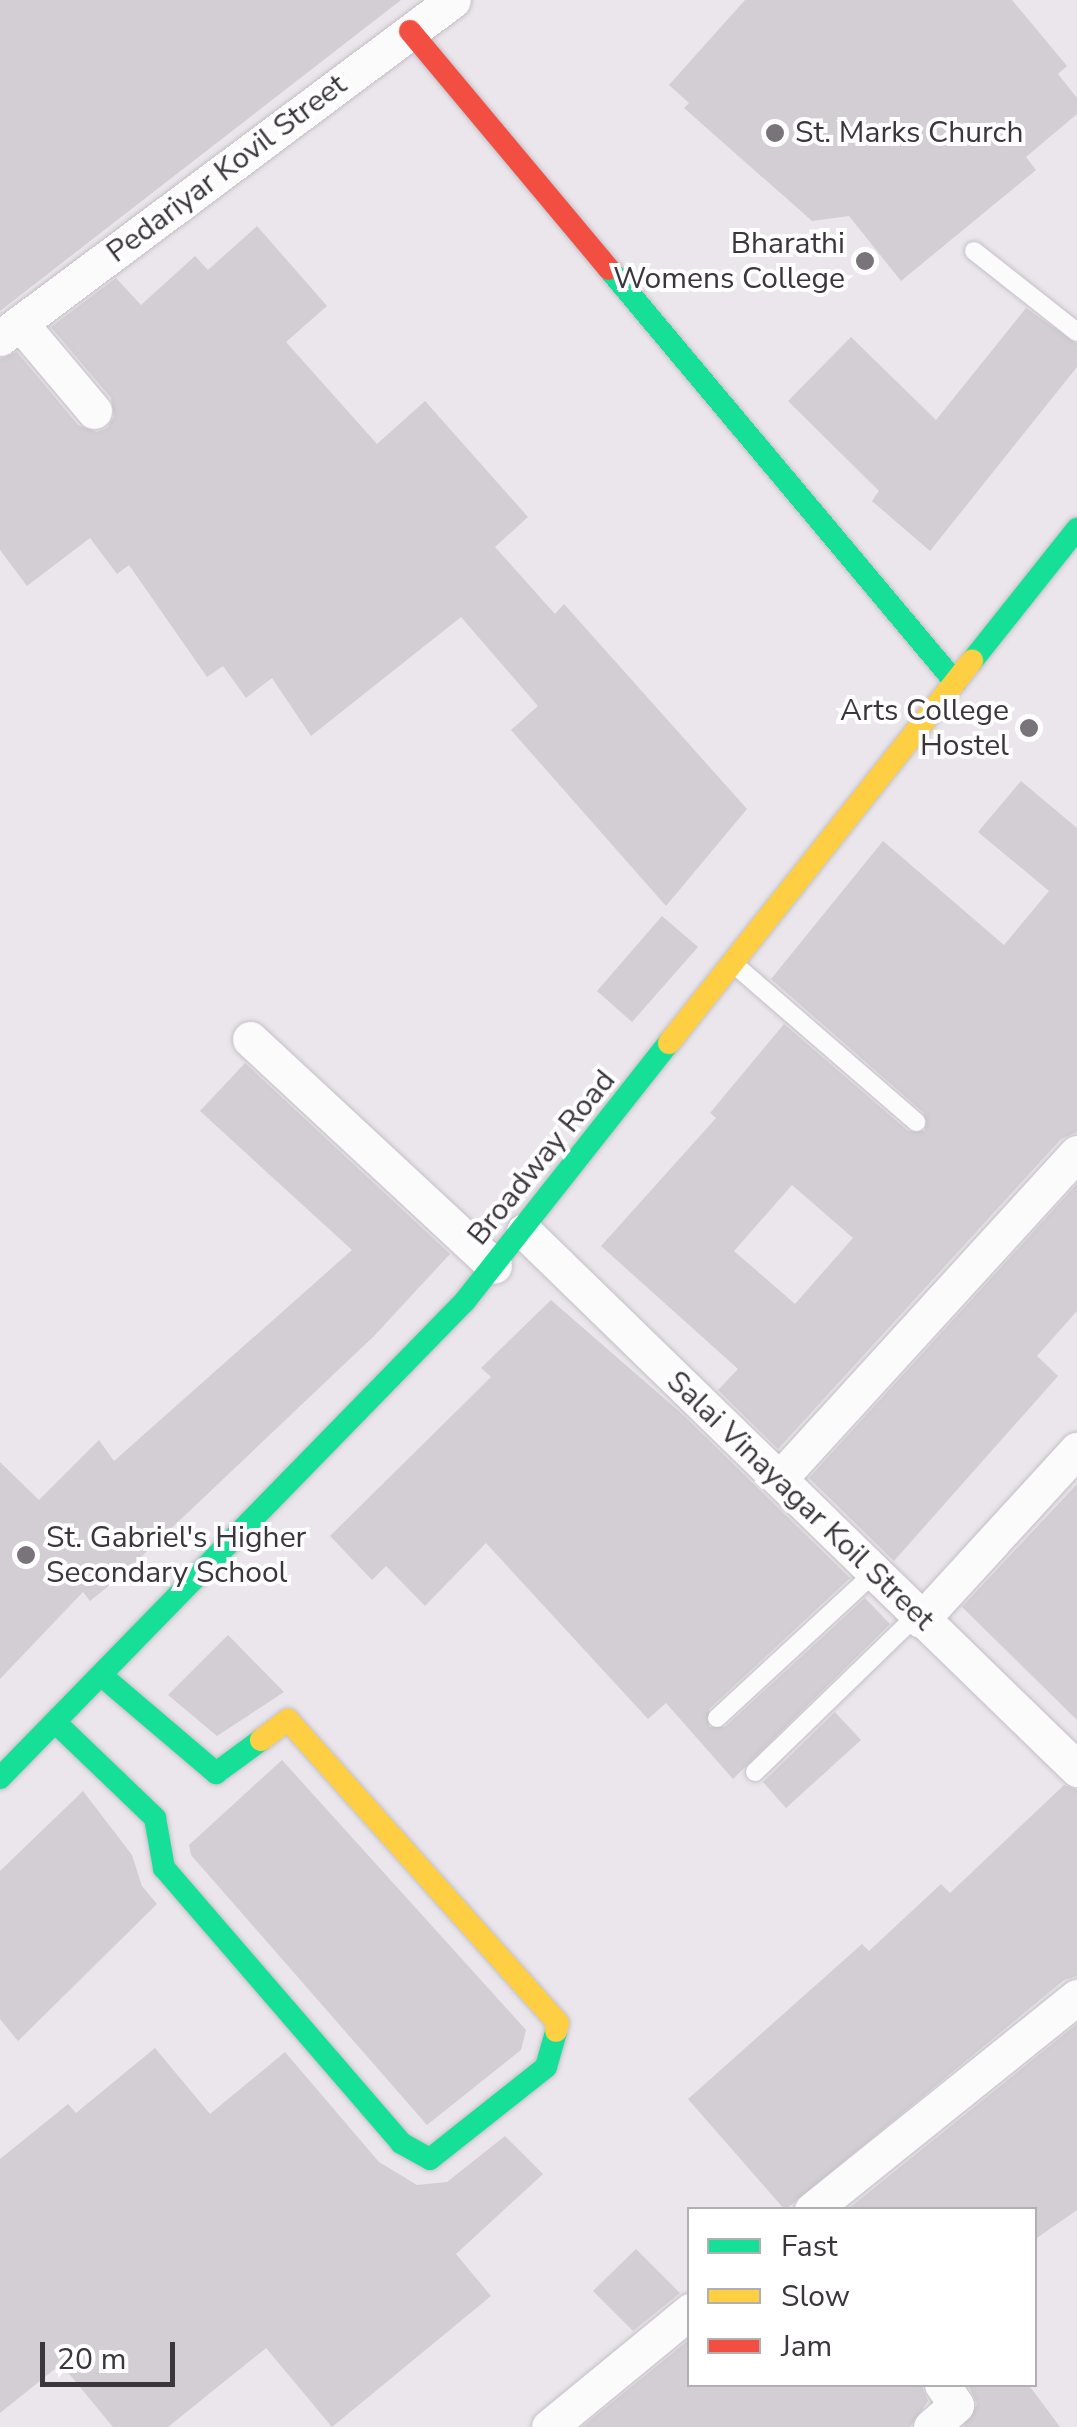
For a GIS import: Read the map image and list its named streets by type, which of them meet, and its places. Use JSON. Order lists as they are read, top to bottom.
{
  "streets": {
    "street": ["Pedariyar Kovil Street", "Broadway Road", "Salai Vinayagar Koil Street"]
  },
  "crossings": [
    ["Broadway Road", "Salai Vinayagar Koil Street"]
  ],
  "places": [
    "St. Marks Church",
    "Bharathi Womens College",
    "Arts College Hostel",
    "St. Gabriel's Higher Secondary School"
  ],
  "legend": ["Fast", "Slow", "Jam"],
  "scale_bar": "20 m"
}
